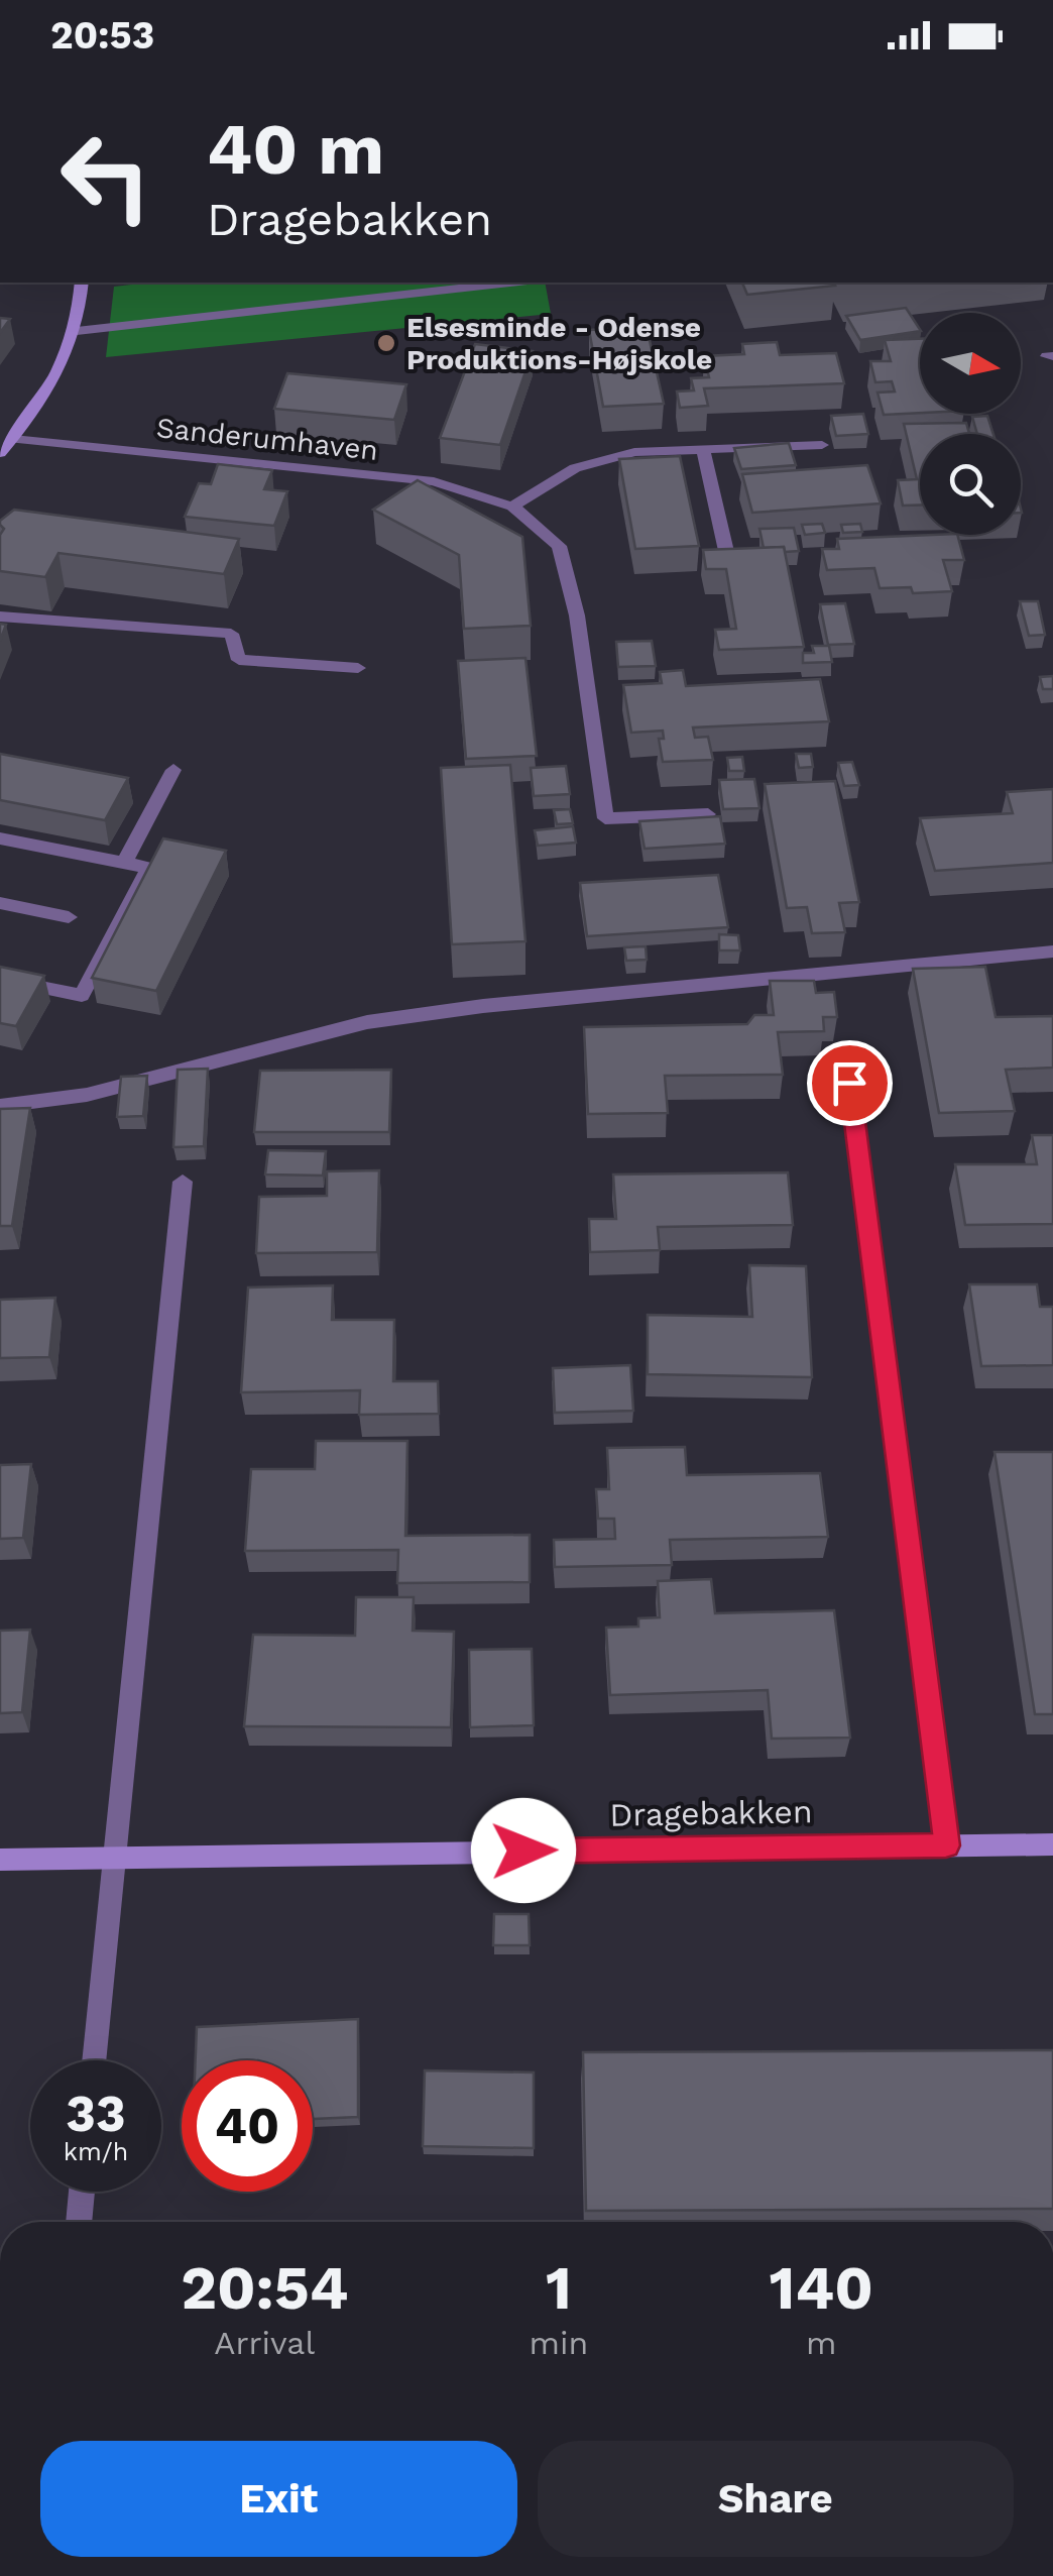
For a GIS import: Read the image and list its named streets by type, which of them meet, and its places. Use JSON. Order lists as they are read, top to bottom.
{
  "streets": {
    "street": ["Sanderumhaven", "Dragebakken"]
  },
  "places": ["Elsesminde - Odense Produktions-Højskole"],
  "north": "right",
  "page": {
    "status": "20:53",
    "turn": ["40 m", "Dragebakken"],
    "speed": "33 km/h",
    "limit": "40",
    "eta": [
      "20:54",
      "Arrival",
      "1",
      "min",
      "140",
      "m"
    ],
    "buttons": ["Exit", "Share"]
  }
}
